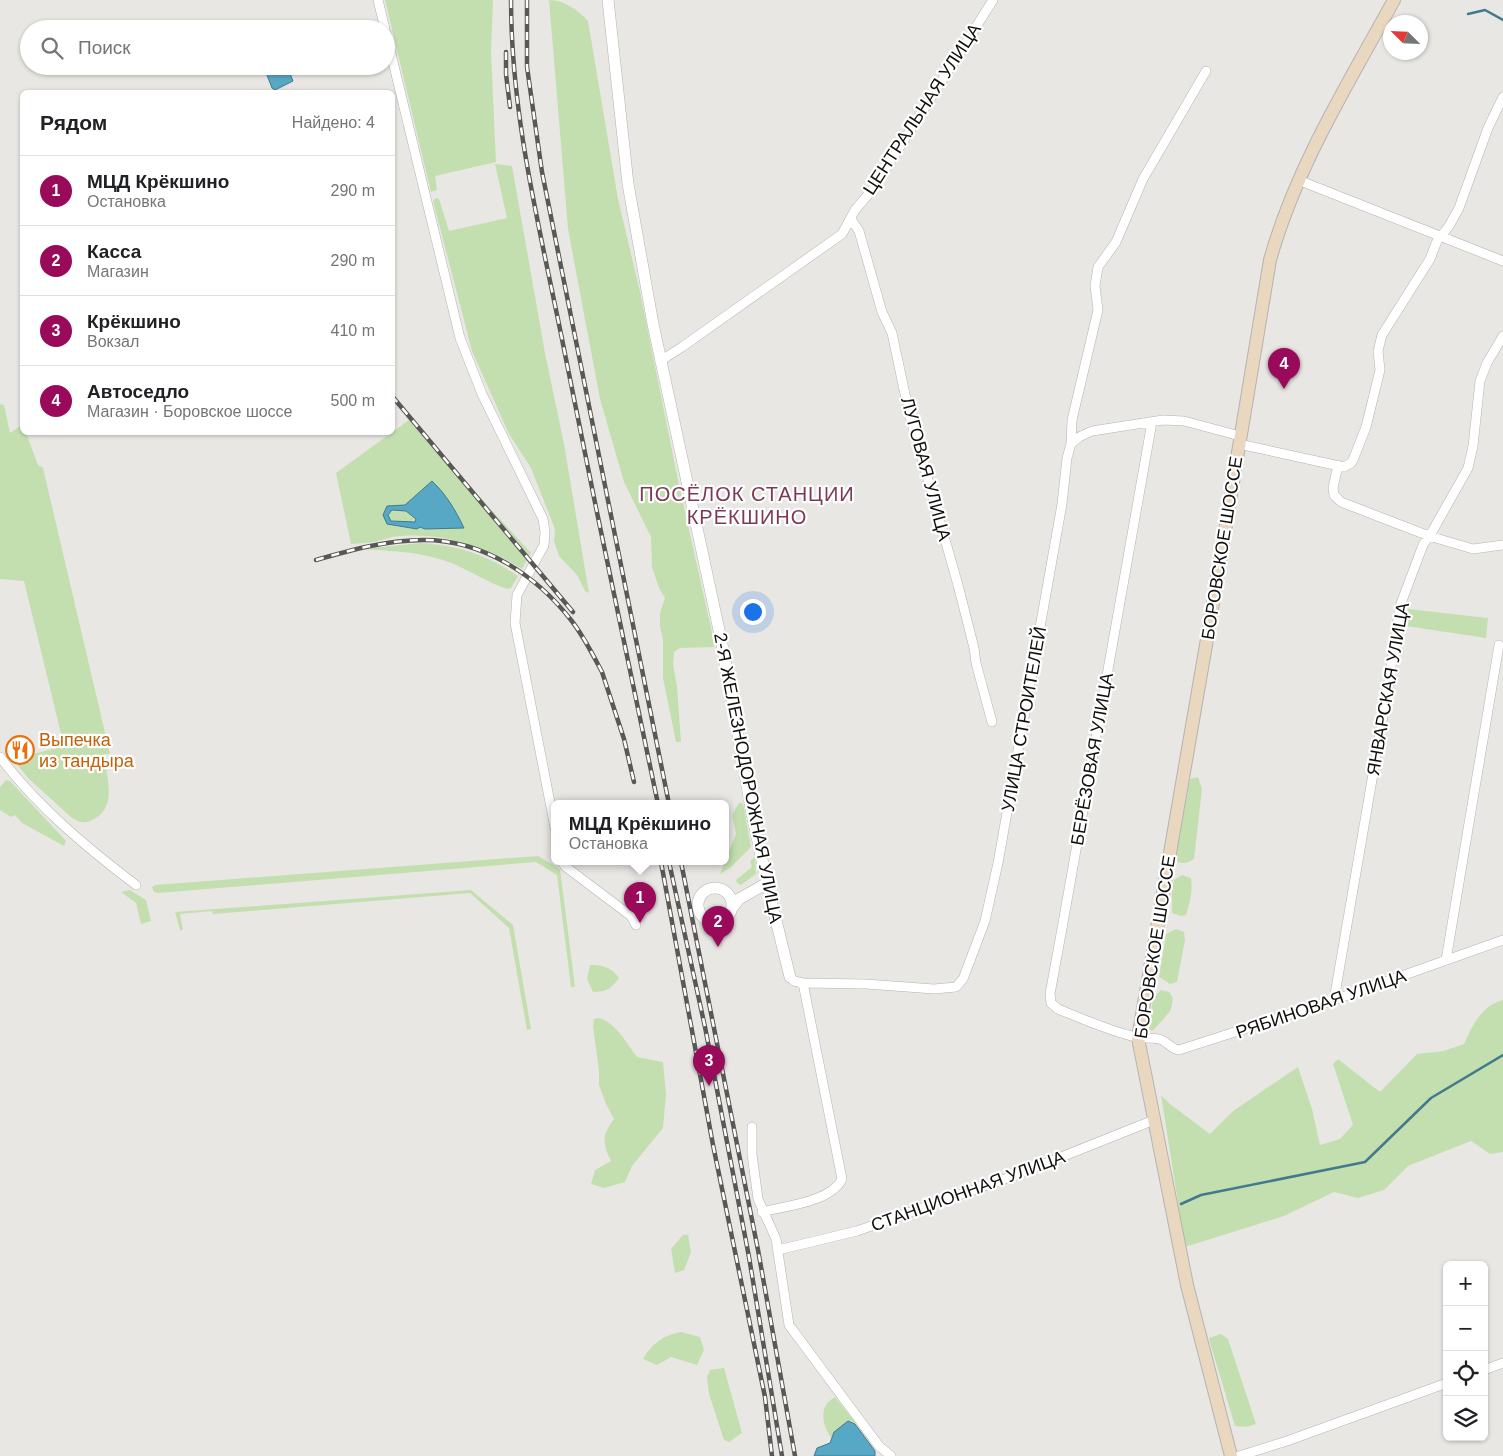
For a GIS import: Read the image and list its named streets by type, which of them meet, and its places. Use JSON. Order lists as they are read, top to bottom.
{
  "streets": {
    "main road": ["БОРОВСКОЕ ШОССЕ"],
    "street": [
      "ЦЕНТРАЛЬНАЯ УЛИЦА",
      "ЛУГОВАЯ УЛИЦА",
      "ЯНВАРСКАЯ УЛИЦА",
      "УЛИЦА СТРОИТЕЛЕЙ",
      "БЕРЁЗОВАЯ УЛИЦА",
      "2-Я ЖЕЛЕЗНОДОРОЖНАЯ УЛИЦА",
      "РЯБИНОВАЯ УЛИЦА",
      "СТАНЦИОННАЯ УЛИЦА"
    ]
  },
  "crossings": [
    ["ЦЕНТРАЛЬНАЯ УЛИЦА", "ЛУГОВАЯ УЛИЦА"],
    ["ЦЕНТРАЛЬНАЯ УЛИЦА", "2-Я ЖЕЛЕЗНОДОРОЖНАЯ УЛИЦА"],
    ["БОРОВСКОЕ ШОССЕ", "БЕРЁЗОВАЯ УЛИЦА"],
    ["БОРОВСКОЕ ШОССЕ", "РЯБИНОВАЯ УЛИЦА"],
    ["БОРОВСКОЕ ШОССЕ", "СТАНЦИОННАЯ УЛИЦА"],
    ["ЯНВАРСКАЯ УЛИЦА", "РЯБИНОВАЯ УЛИЦА"],
    ["УЛИЦА СТРОИТЕЛЕЙ", "2-Я ЖЕЛЕЗНОДОРОЖНАЯ УЛИЦА"],
    ["БЕРЁЗОВАЯ УЛИЦА", "РЯБИНОВАЯ УЛИЦА"]
  ],
  "districts": ["ПОСЁЛОК СТАНЦИИ КРЁКШИНО"],
  "places": {
    "restaurant": ["Выпечка из тандыра"]
  },
  "north": "top left",
  "page": {
    "search": "Поиск",
    "heading": ["Рядом", "Найдено: 4"],
    "list": [
      {
        "mark": "1",
        "name": "МЦД Крёкшино",
        "note": "Остановка",
        "value": "290 m"
      },
      {
        "mark": "2",
        "name": "Касса",
        "note": "Магазин",
        "value": "290 m"
      },
      {
        "mark": "3",
        "name": "Крёкшино",
        "note": "Вокзал",
        "value": "410 m"
      },
      {
        "mark": "4",
        "name": "Автоседло",
        "note": "Магазин · Боровское шоссе",
        "value": "500 m"
      }
    ],
    "pins": [
      "4",
      "1",
      "2",
      "3"
    ],
    "popup": ["МЦД Крёкшино", "Остановка"],
    "map_buttons": ["+", "−"]
  }
}
